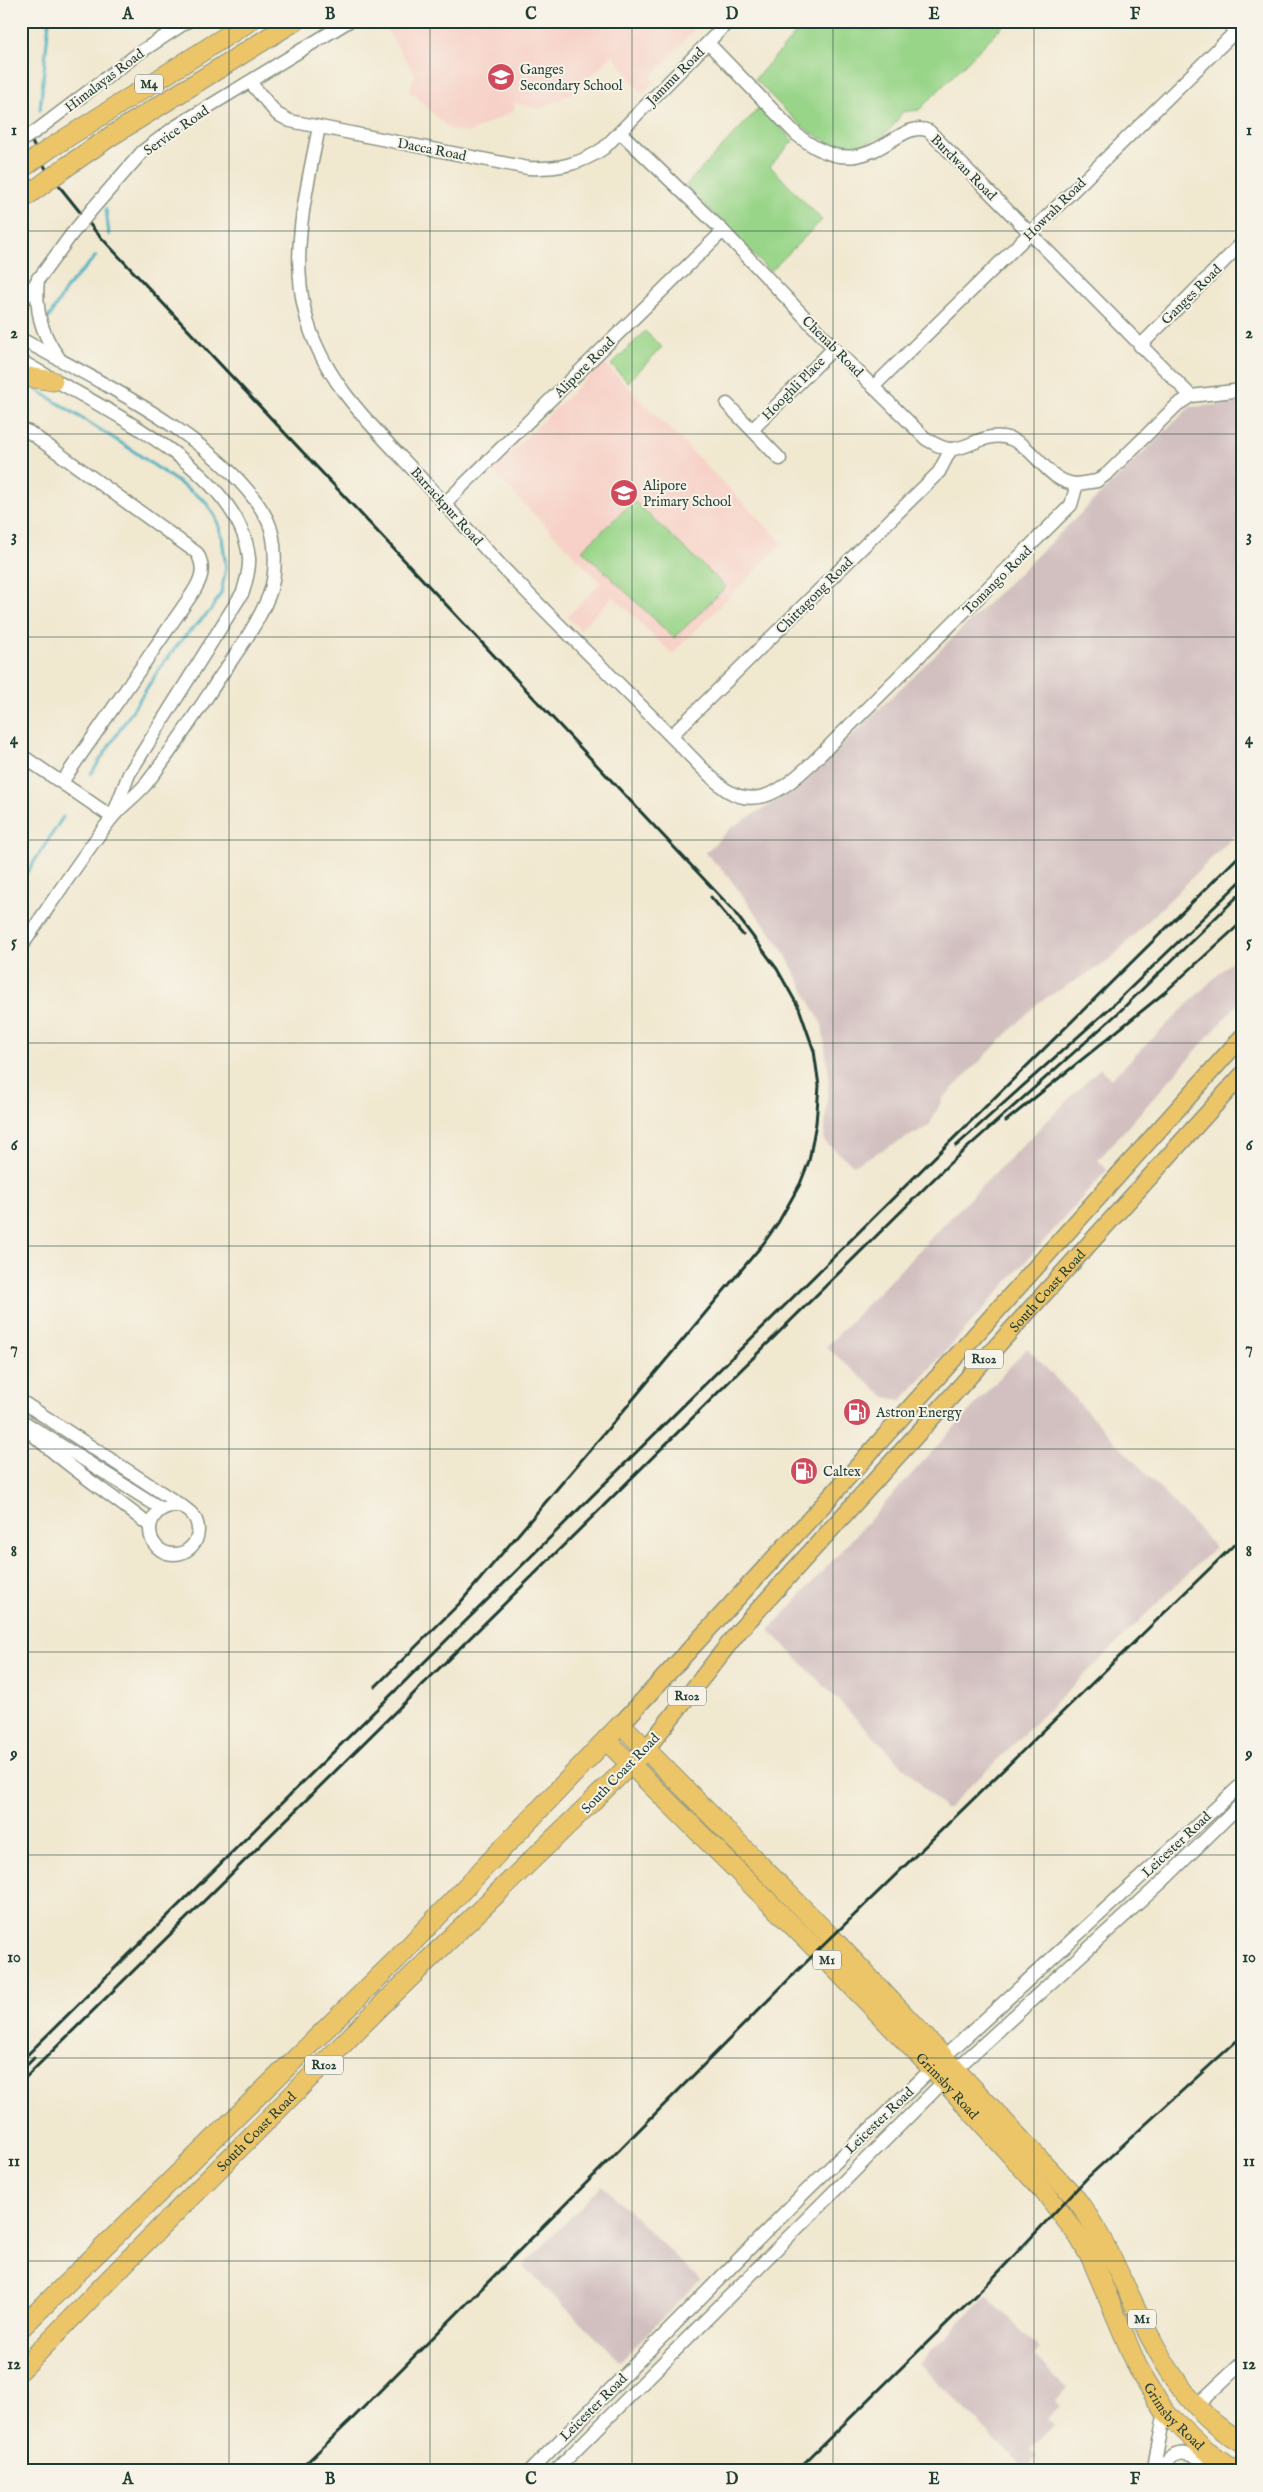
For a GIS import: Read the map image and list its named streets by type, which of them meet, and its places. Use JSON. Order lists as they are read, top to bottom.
{
  "streets": {
    "highway": [
      "M4",
      "South Coast Road",
      "R102",
      "M1",
      "Grimsby Road"
    ],
    "street": [
      "Jammu Road",
      "Himalayas Road",
      "Service Road",
      "Dacca Road",
      "Burdwan Road",
      "Howrah Road",
      "Ganges Road",
      "Chenab Road",
      "Alipore Road",
      "Hooghli Place",
      "Barrackpur Road",
      "Tomango Road",
      "Chittagong Road",
      "Leicester Road"
    ]
  },
  "crossings": [
    ["Jammu Road", "Dacca Road"],
    ["Jammu Road", "Burdwan Road"],
    ["Jammu Road", "Chenab Road"],
    ["Service Road", "Dacca Road"],
    ["Dacca Road", "Chenab Road"],
    ["Dacca Road", "Barrackpur Road"],
    ["Burdwan Road", "Howrah Road"],
    ["Burdwan Road", "Ganges Road"],
    ["Howrah Road", "Chenab Road"],
    ["Chenab Road", "Alipore Road"],
    ["Chenab Road", "Hooghli Place"],
    ["Chenab Road", "Chittagong Road"],
    ["Alipore Road", "Barrackpur Road"],
    ["Barrackpur Road", "Tomango Road"],
    ["Barrackpur Road", "Chittagong Road"],
    ["South Coast Road", "Grimsby Road"],
    ["Leicester Road", "Grimsby Road"]
  ],
  "places": {
    "school or university": ["Ganges Secondary School", "Alipore Primary School"],
    "fuel station": ["Astron Energy", "Caltex"]
  },
  "grid": {
    "columns": [
      "A",
      "B",
      "C",
      "D",
      "E",
      "F"
    ],
    "rows": [
      "1",
      "2",
      "3",
      "4",
      "5",
      "6",
      "7",
      "8",
      "9",
      "10",
      "11",
      "12"
    ]
  }
}
